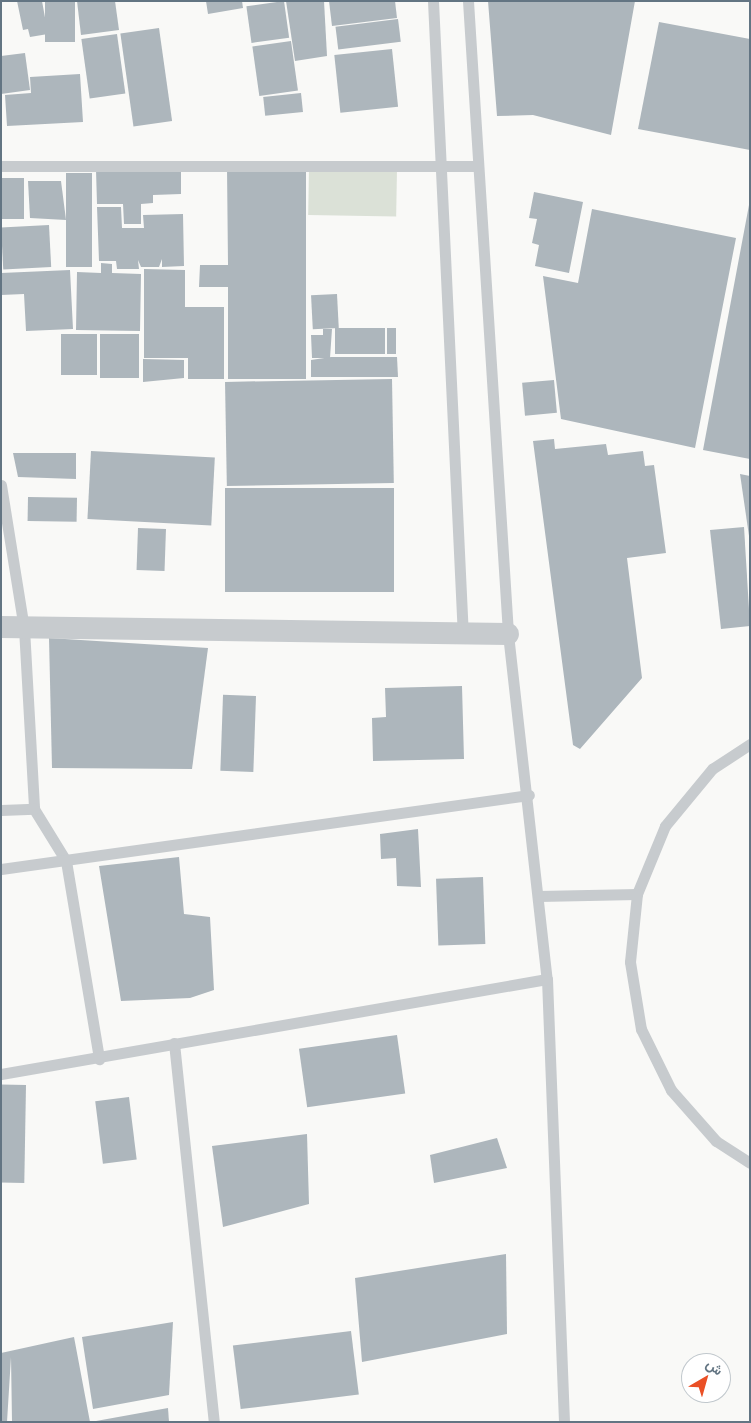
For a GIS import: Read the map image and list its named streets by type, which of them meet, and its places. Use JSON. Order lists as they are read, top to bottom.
{
  "north": "top right"
}
